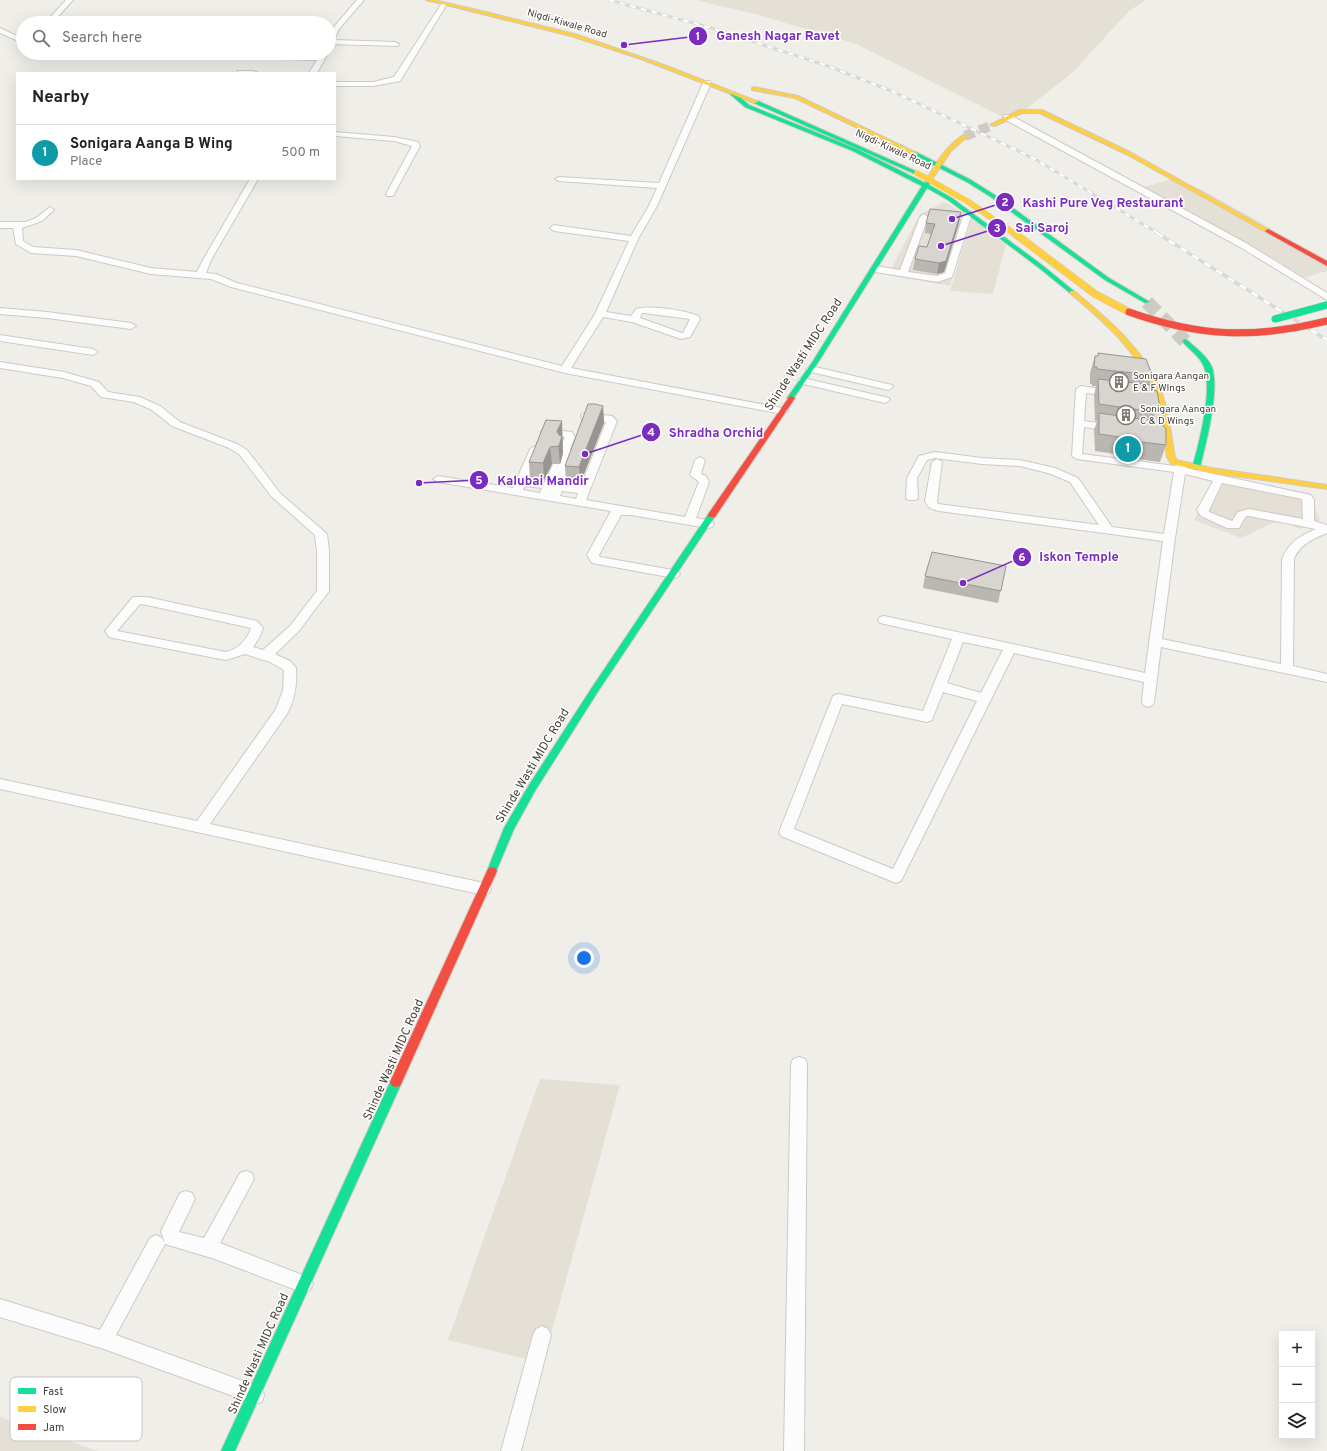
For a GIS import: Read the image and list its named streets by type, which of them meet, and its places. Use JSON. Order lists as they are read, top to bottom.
{
  "streets": {
    "street": ["Nigdi-Kiwale Road", "Shinde Wasti MIDC Road"]
  },
  "crossings": [
    ["Nigdi-Kiwale Road", "Shinde Wasti MIDC Road"]
  ],
  "places": {
    "other": [
      "Ganesh Nagar Ravet",
      "Kashi Pure Veg Restaurant",
      "Sai Saroj",
      "Shradha Orchid",
      "Kalubai Mandir",
      "Iskon Temple"
    ],
    "building": ["Sonigara Aangan E & F WIngs", "Sonigara Aangan C & D Wings"]
  },
  "legend": ["Fast", "Slow", "Jam"],
  "page": {
    "search": "Search here",
    "heading": "Nearby",
    "list": [
      {
        "mark": "1",
        "name": "Sonigara Aanga B Wing",
        "note": "Place",
        "value": "500 m"
      }
    ],
    "pins": "1",
    "map_buttons": ["+", "−"]
  }
}
